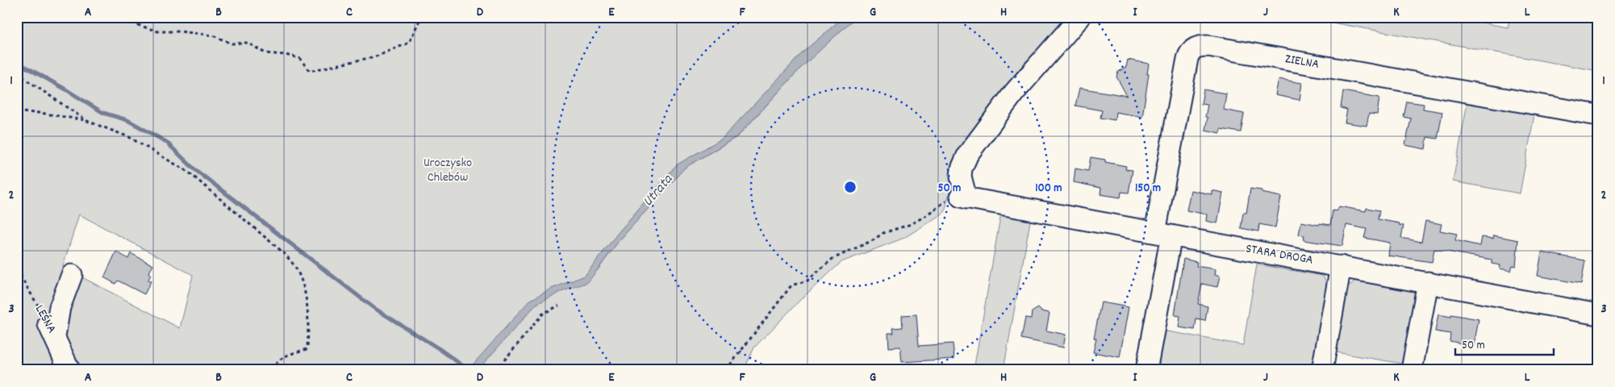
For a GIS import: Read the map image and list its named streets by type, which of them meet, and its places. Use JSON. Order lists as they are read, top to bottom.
{
  "streets": {
    "street": ["ZIELNA", "STARA DROGA", "LEŚNA"]
  },
  "crossings": [
    ["ZIELNA", "STARA DROGA"]
  ],
  "water": ["Utrata"],
  "parks": ["Uroczysko Chlebów"],
  "scale_bar": "50 m",
  "grid": {
    "columns": [
      "A",
      "B",
      "C",
      "D",
      "E",
      "F",
      "G",
      "H",
      "I",
      "J",
      "K",
      "L"
    ],
    "rows": ["1", "2", "3"]
  },
  "rings": ["50 m", "100 m", "150 m"]
}
